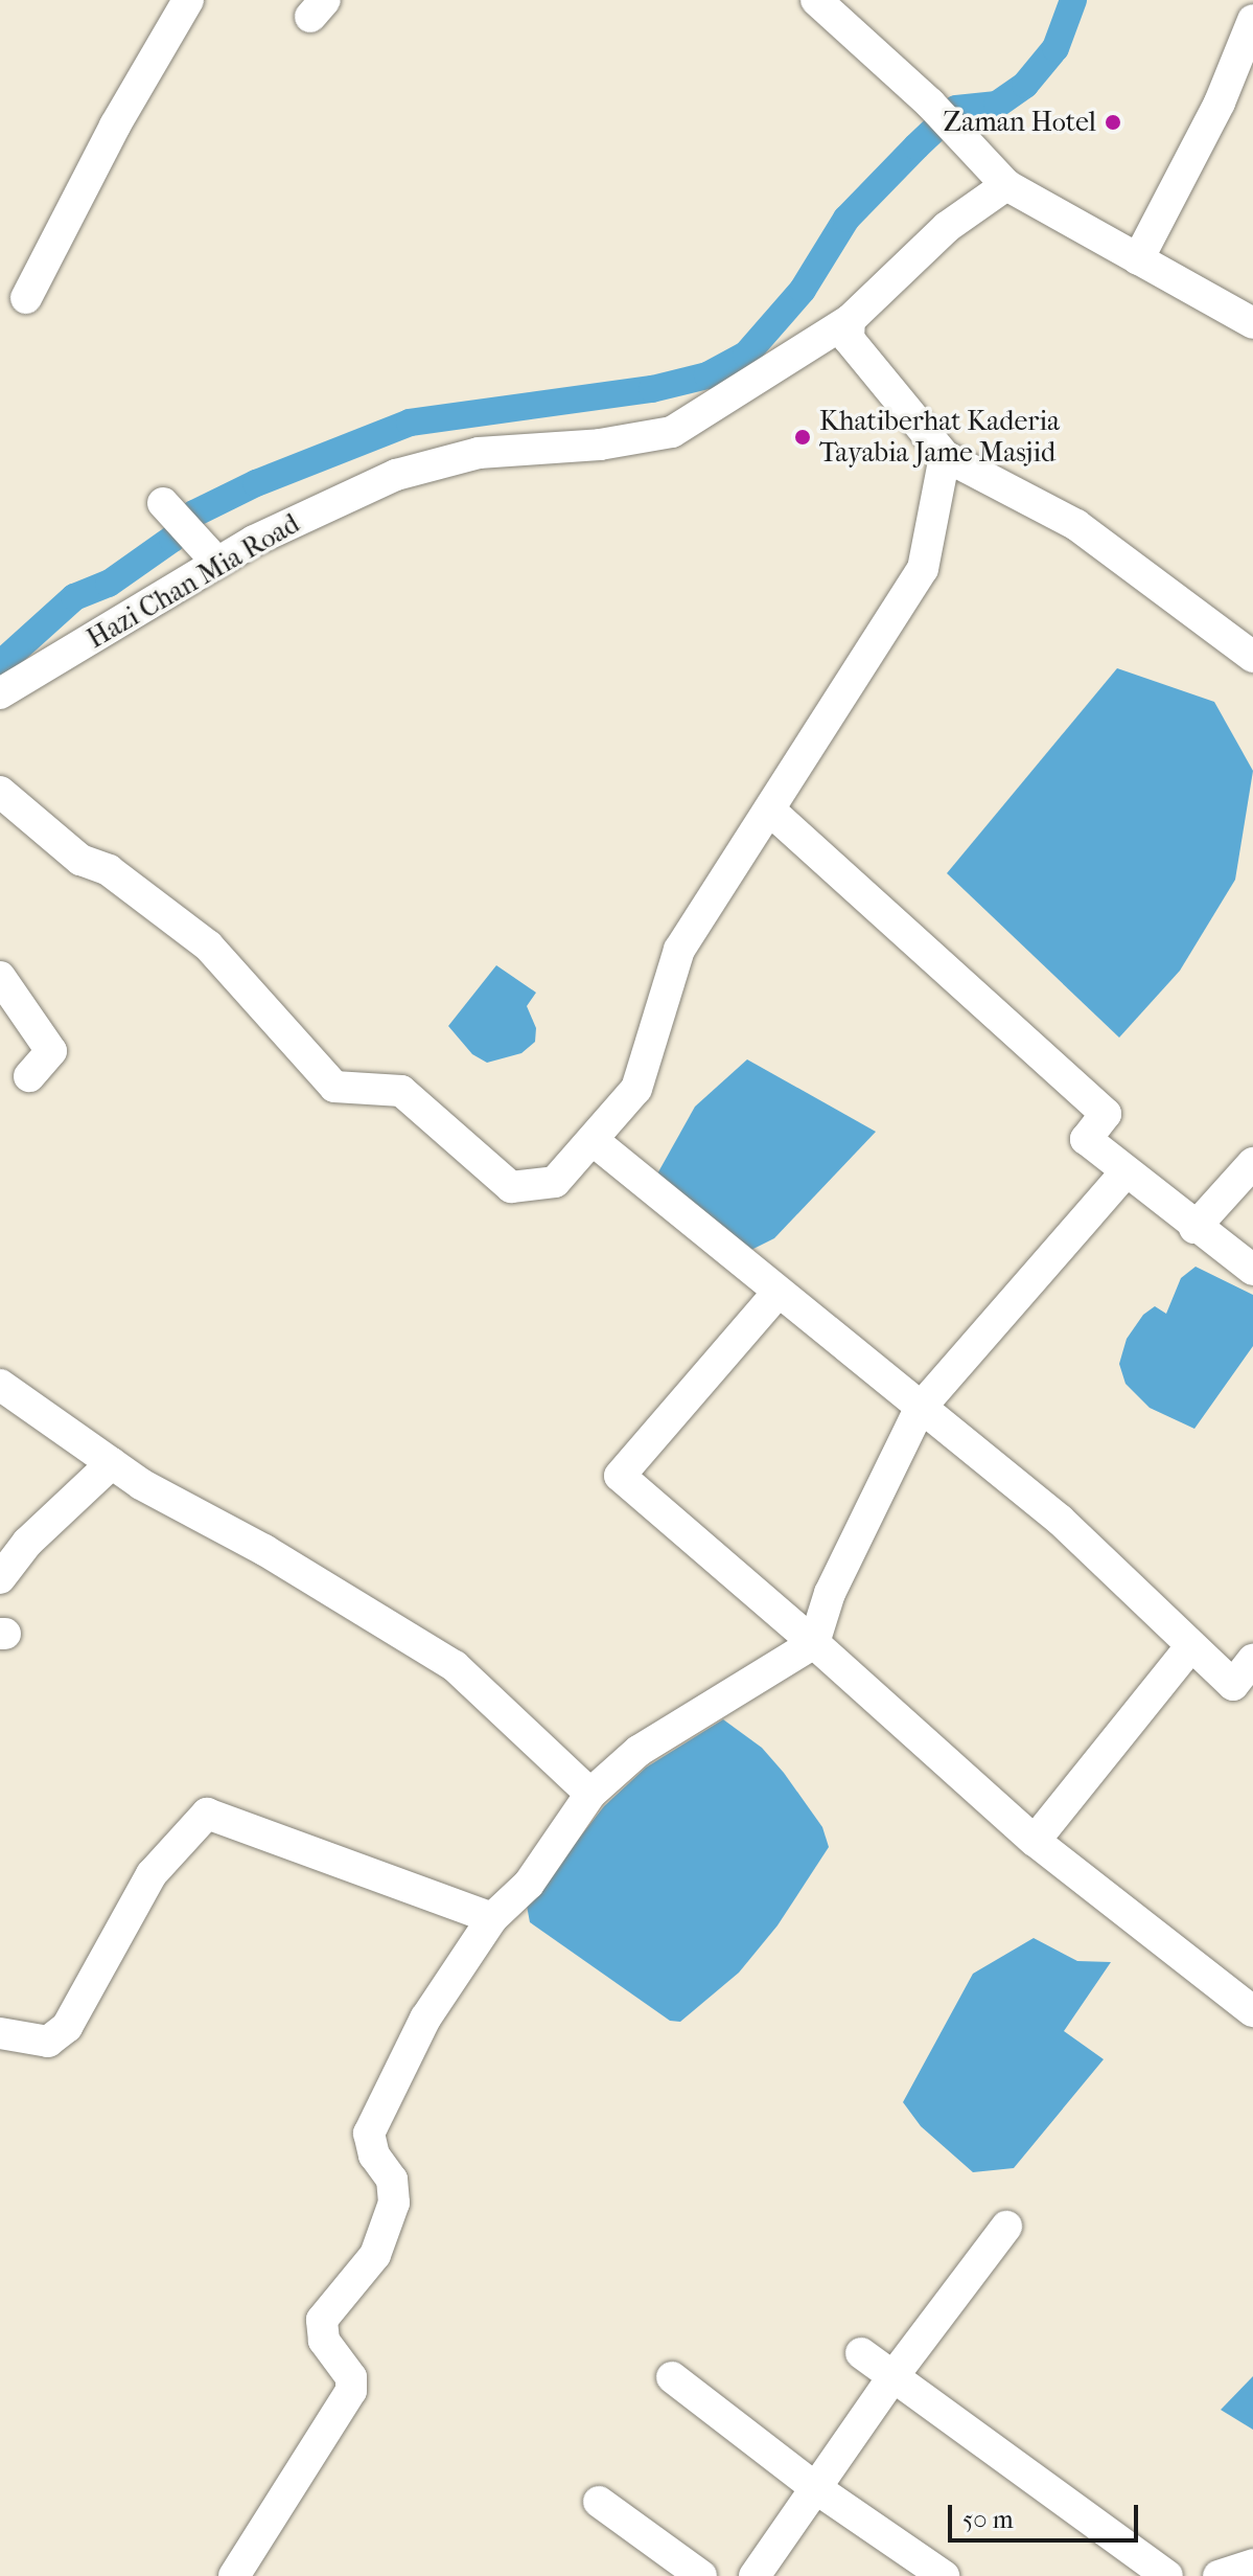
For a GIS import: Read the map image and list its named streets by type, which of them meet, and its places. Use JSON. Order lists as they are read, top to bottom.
{
  "streets": {
    "street": ["Hazi Chan Mia Road"]
  },
  "places": ["Zaman Hotel", "Khatiberhat Kaderia Tayabia Jame Masjid"],
  "scale_bar": "50 m"
}
